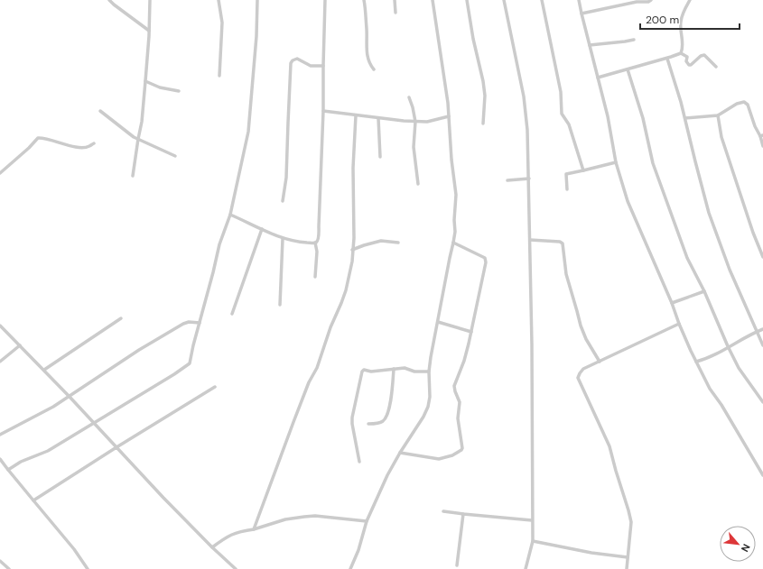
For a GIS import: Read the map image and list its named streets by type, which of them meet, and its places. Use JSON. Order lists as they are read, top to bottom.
{
  "scale_bar": "200 m",
  "north": "bottom right"
}
